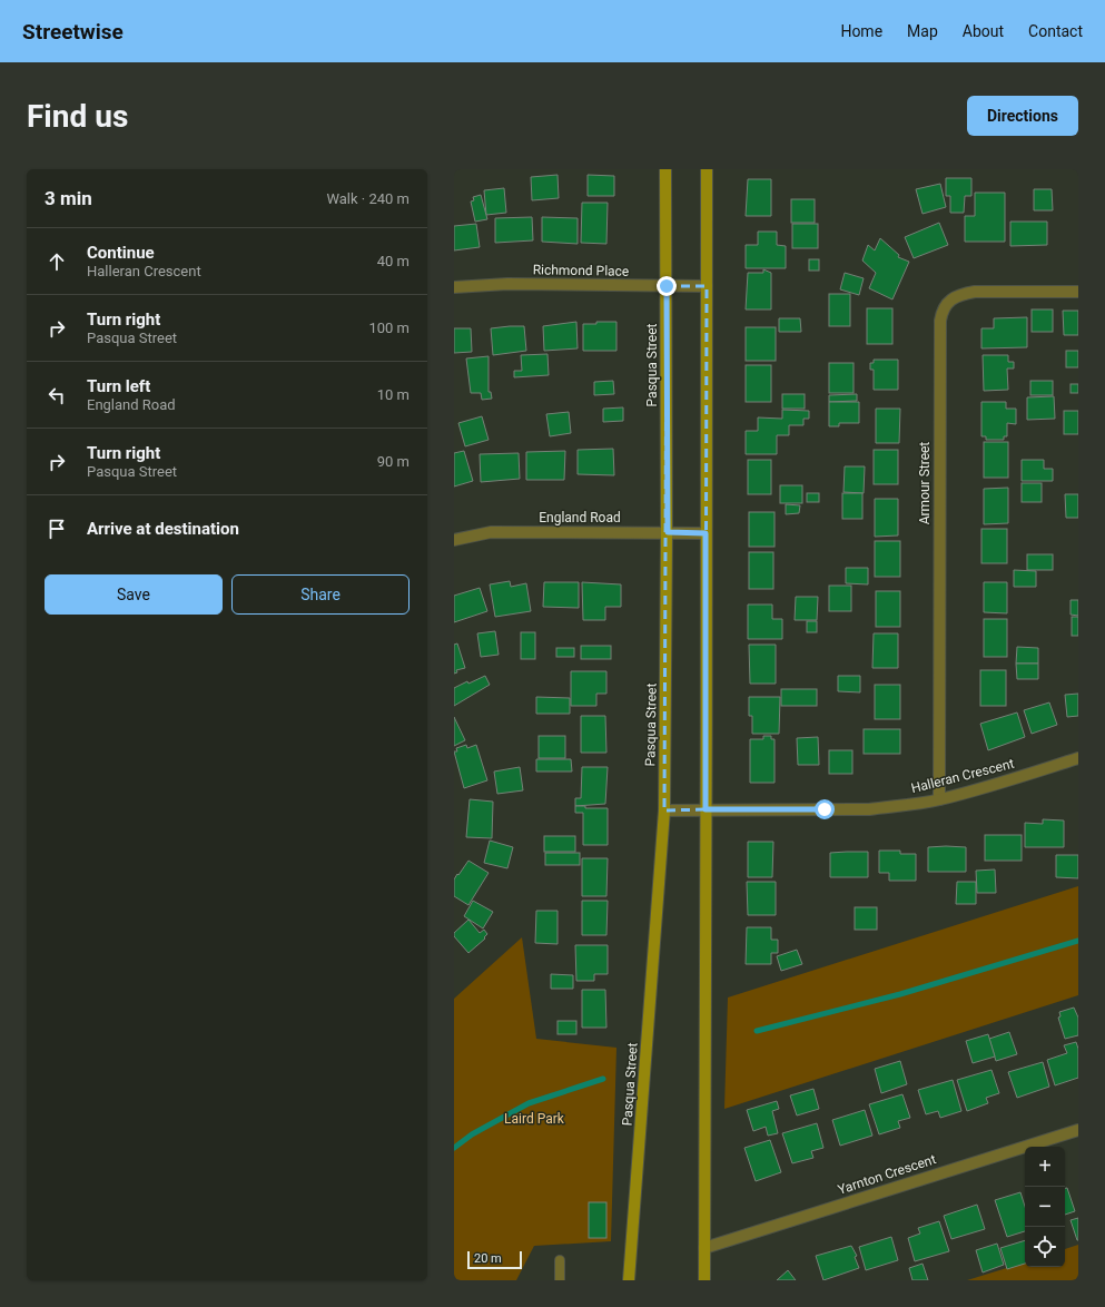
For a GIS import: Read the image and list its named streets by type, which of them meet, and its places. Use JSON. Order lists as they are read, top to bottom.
{
  "streets": {
    "main road": ["Pasqua Street"],
    "street": [
      "Richmond Place",
      "Armour Street",
      "England Road",
      "Halleran Crescent",
      "Yarnton Crescent"
    ]
  },
  "crossings": [
    ["Richmond Place", "Pasqua Street"],
    ["Pasqua Street", "England Road"],
    ["Pasqua Street", "Halleran Crescent"],
    ["Armour Street", "Halleran Crescent"]
  ],
  "parks": ["Laird Park"],
  "scale_bar": "20 m",
  "page": {
    "header": "Streetwise",
    "nav": [
      "Home",
      "Map",
      "About",
      "Contact"
    ],
    "buttons": [
      "Directions",
      ["Save", "Share"]
    ],
    "title": "Find us",
    "heading": ["3 min", "Walk · 240 m"],
    "list": [
      ["Continue", "Halleran Crescent", "40 m"],
      ["Turn right", "Pasqua Street", "100 m"],
      ["Turn left", "England Road", "10 m"],
      ["Turn right", "Pasqua Street", "90 m"],
      "Arrive at destination"
    ],
    "map_buttons": ["+", "−"],
    "scale": "20 m"
  }
}
